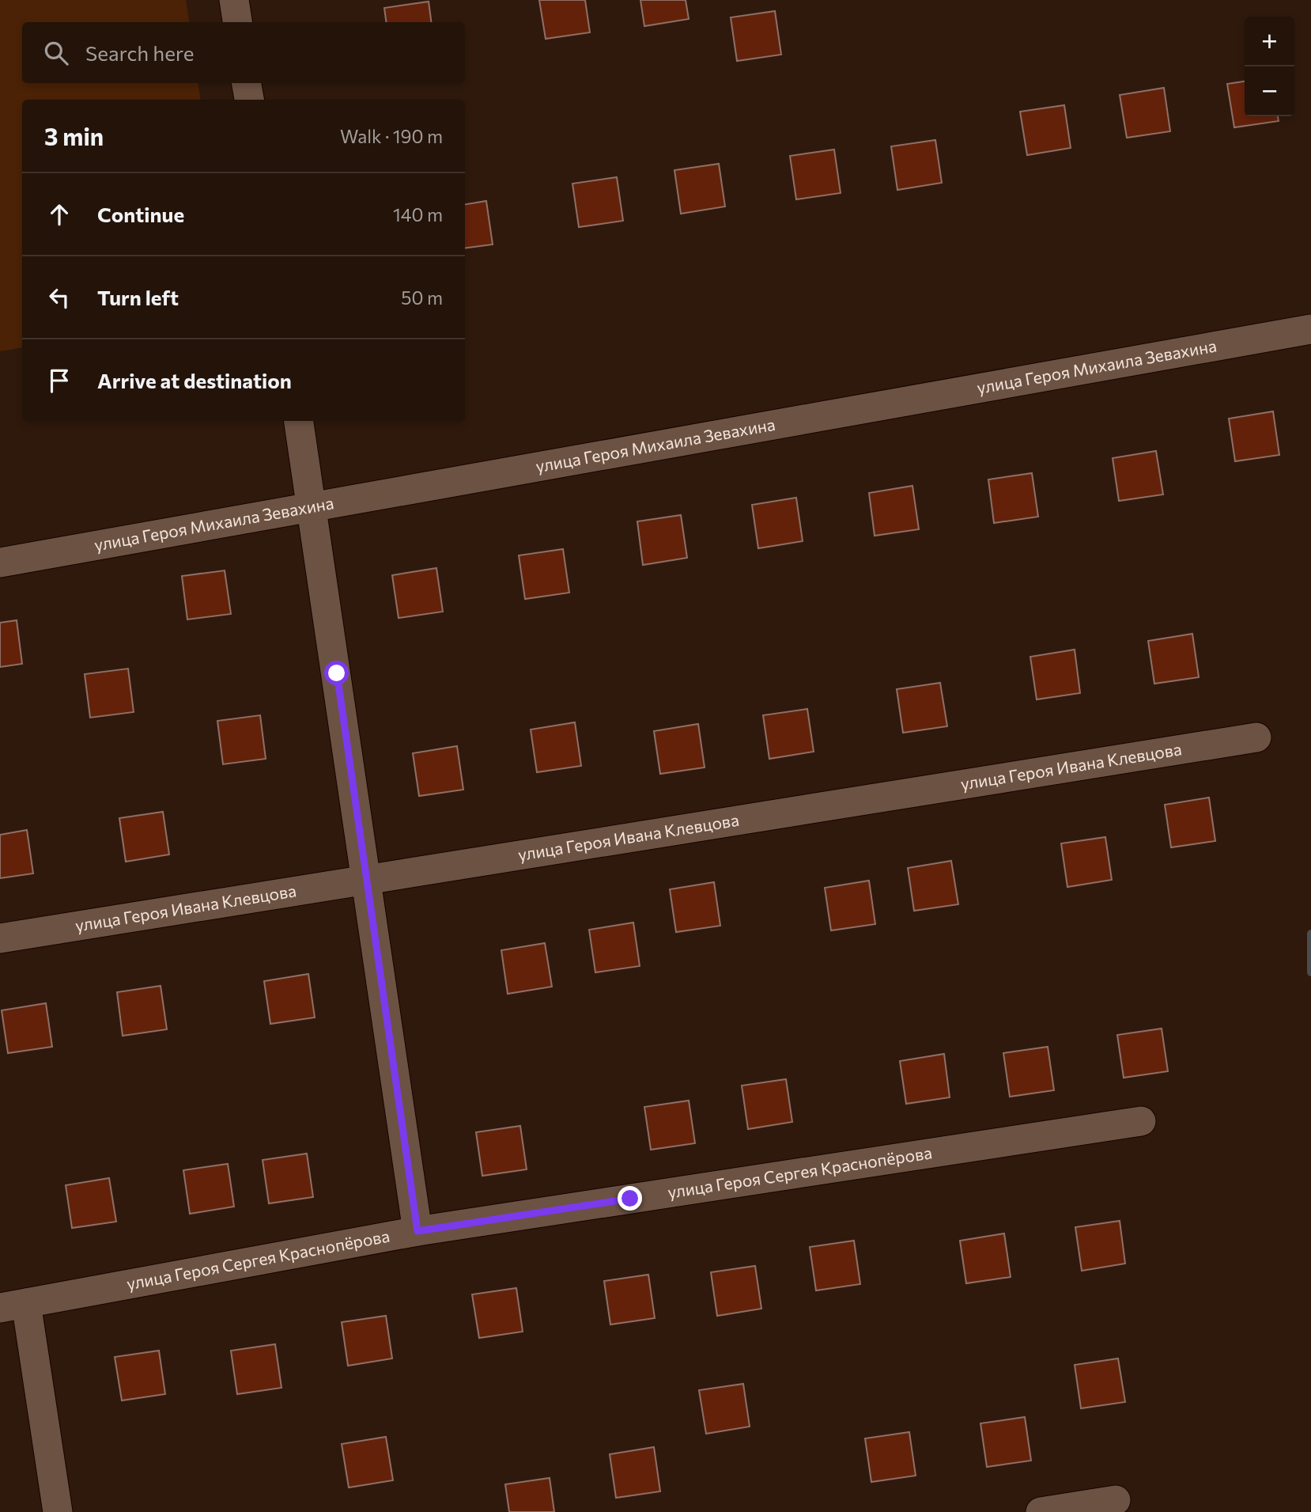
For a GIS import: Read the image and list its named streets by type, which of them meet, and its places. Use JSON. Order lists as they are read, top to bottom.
{
  "streets": {
    "street": ["улица Героя Михаила Зевахина", "улица Героя Ивана Клевцова", "улица Героя Сергея Краснопёрова"]
  },
  "page": {
    "map_buttons": ["+", "−"],
    "search": "Search here",
    "heading": ["3 min", "Walk · 190 m"],
    "list": [
      ["Continue", "140 m"],
      ["Turn left", "50 m"],
      "Arrive at destination"
    ]
  }
}
